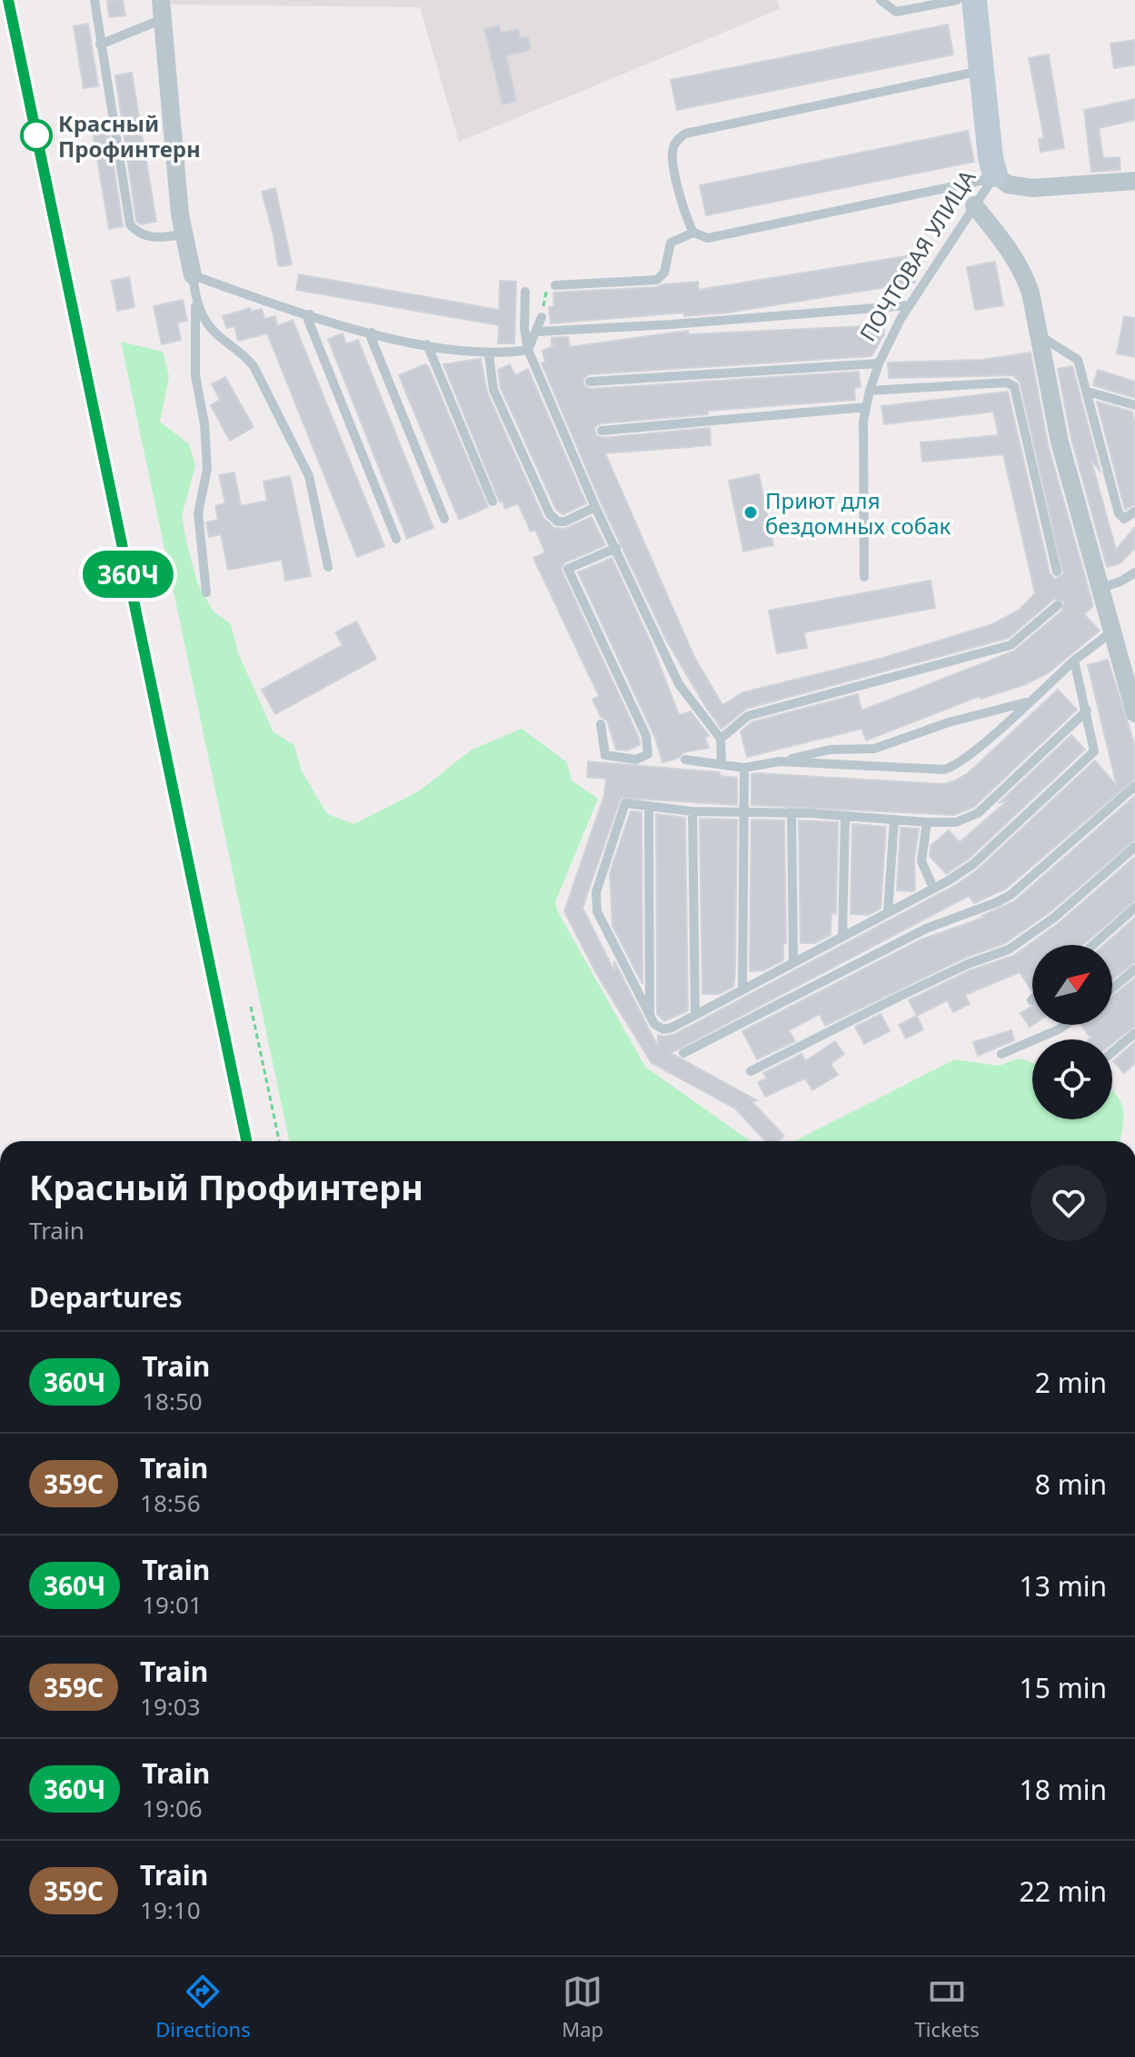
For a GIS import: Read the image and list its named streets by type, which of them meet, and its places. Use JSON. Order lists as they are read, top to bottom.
{
  "streets": {
    "lane": ["ПОЧТОВАЯ УЛИЦА"]
  },
  "places": ["Красный Профинтерн", "Приют для бездомных собак"],
  "north": "top right",
  "page": {
    "on_map": "360Ч",
    "heading": [
      ["Красный Профинтерн", "Train"],
      "Departures"
    ],
    "list": [
      {
        "mark": "360Ч",
        "name": "Train",
        "note": "18:50",
        "value": "2 min"
      },
      {
        "mark": "359С",
        "name": "Train",
        "note": "18:56",
        "value": "8 min"
      },
      {
        "mark": "360Ч",
        "name": "Train",
        "note": "19:01",
        "value": "13 min"
      },
      {
        "mark": "359С",
        "name": "Train",
        "note": "19:03",
        "value": "15 min"
      },
      {
        "mark": "360Ч",
        "name": "Train",
        "note": "19:06",
        "value": "18 min"
      },
      {
        "mark": "359С",
        "name": "Train",
        "note": "19:10",
        "value": "22 min"
      }
    ],
    "tabs": ["Directions", "Map", "Tickets"]
  }
}
